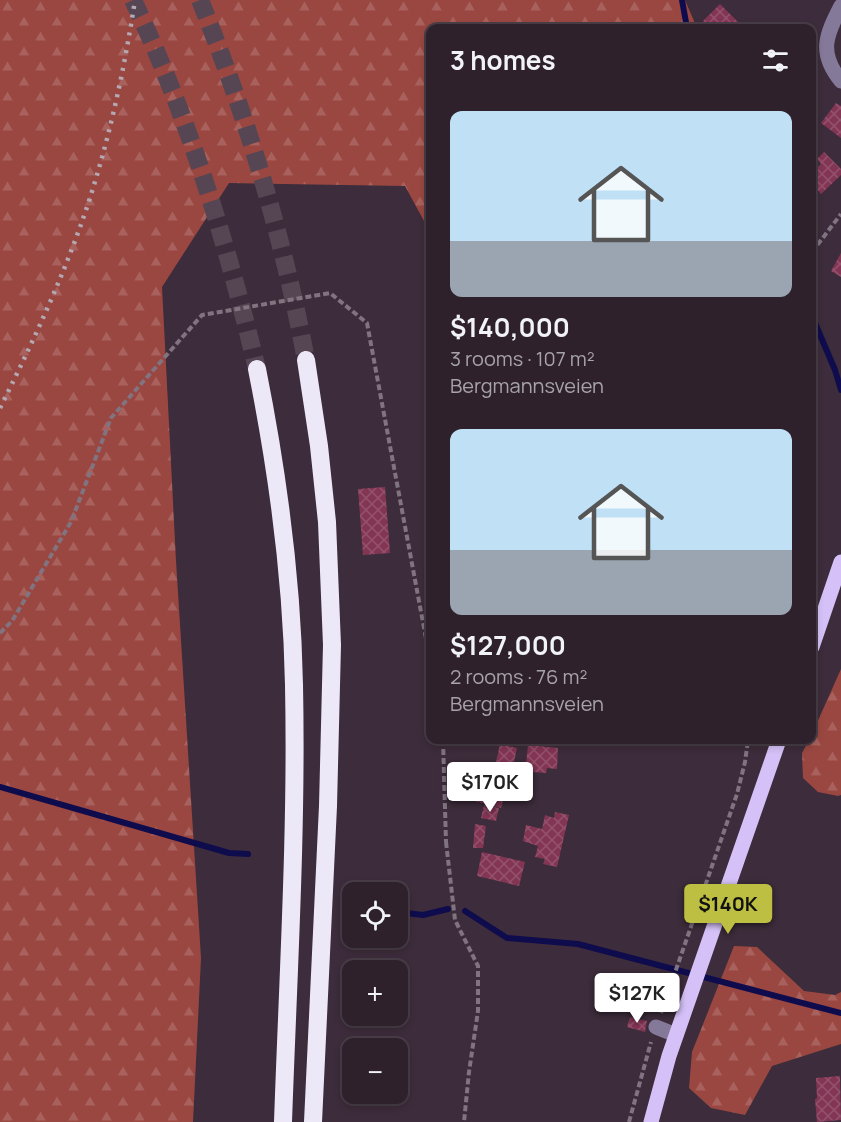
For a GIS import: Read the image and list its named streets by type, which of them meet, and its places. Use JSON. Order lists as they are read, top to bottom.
{
  "page": {
    "heading": "3 homes",
    "list": [
      {
        "name": "$140,000",
        "note": "3 rooms · 107 m² · Bergmannsveien"
      },
      {
        "name": "$127,000",
        "note": "2 rooms · 76 m² · Bergmannsveien"
      }
    ],
    "price": ["$170K", "$140K", "$127K"],
    "map_buttons": ["+", "−"]
  }
}
